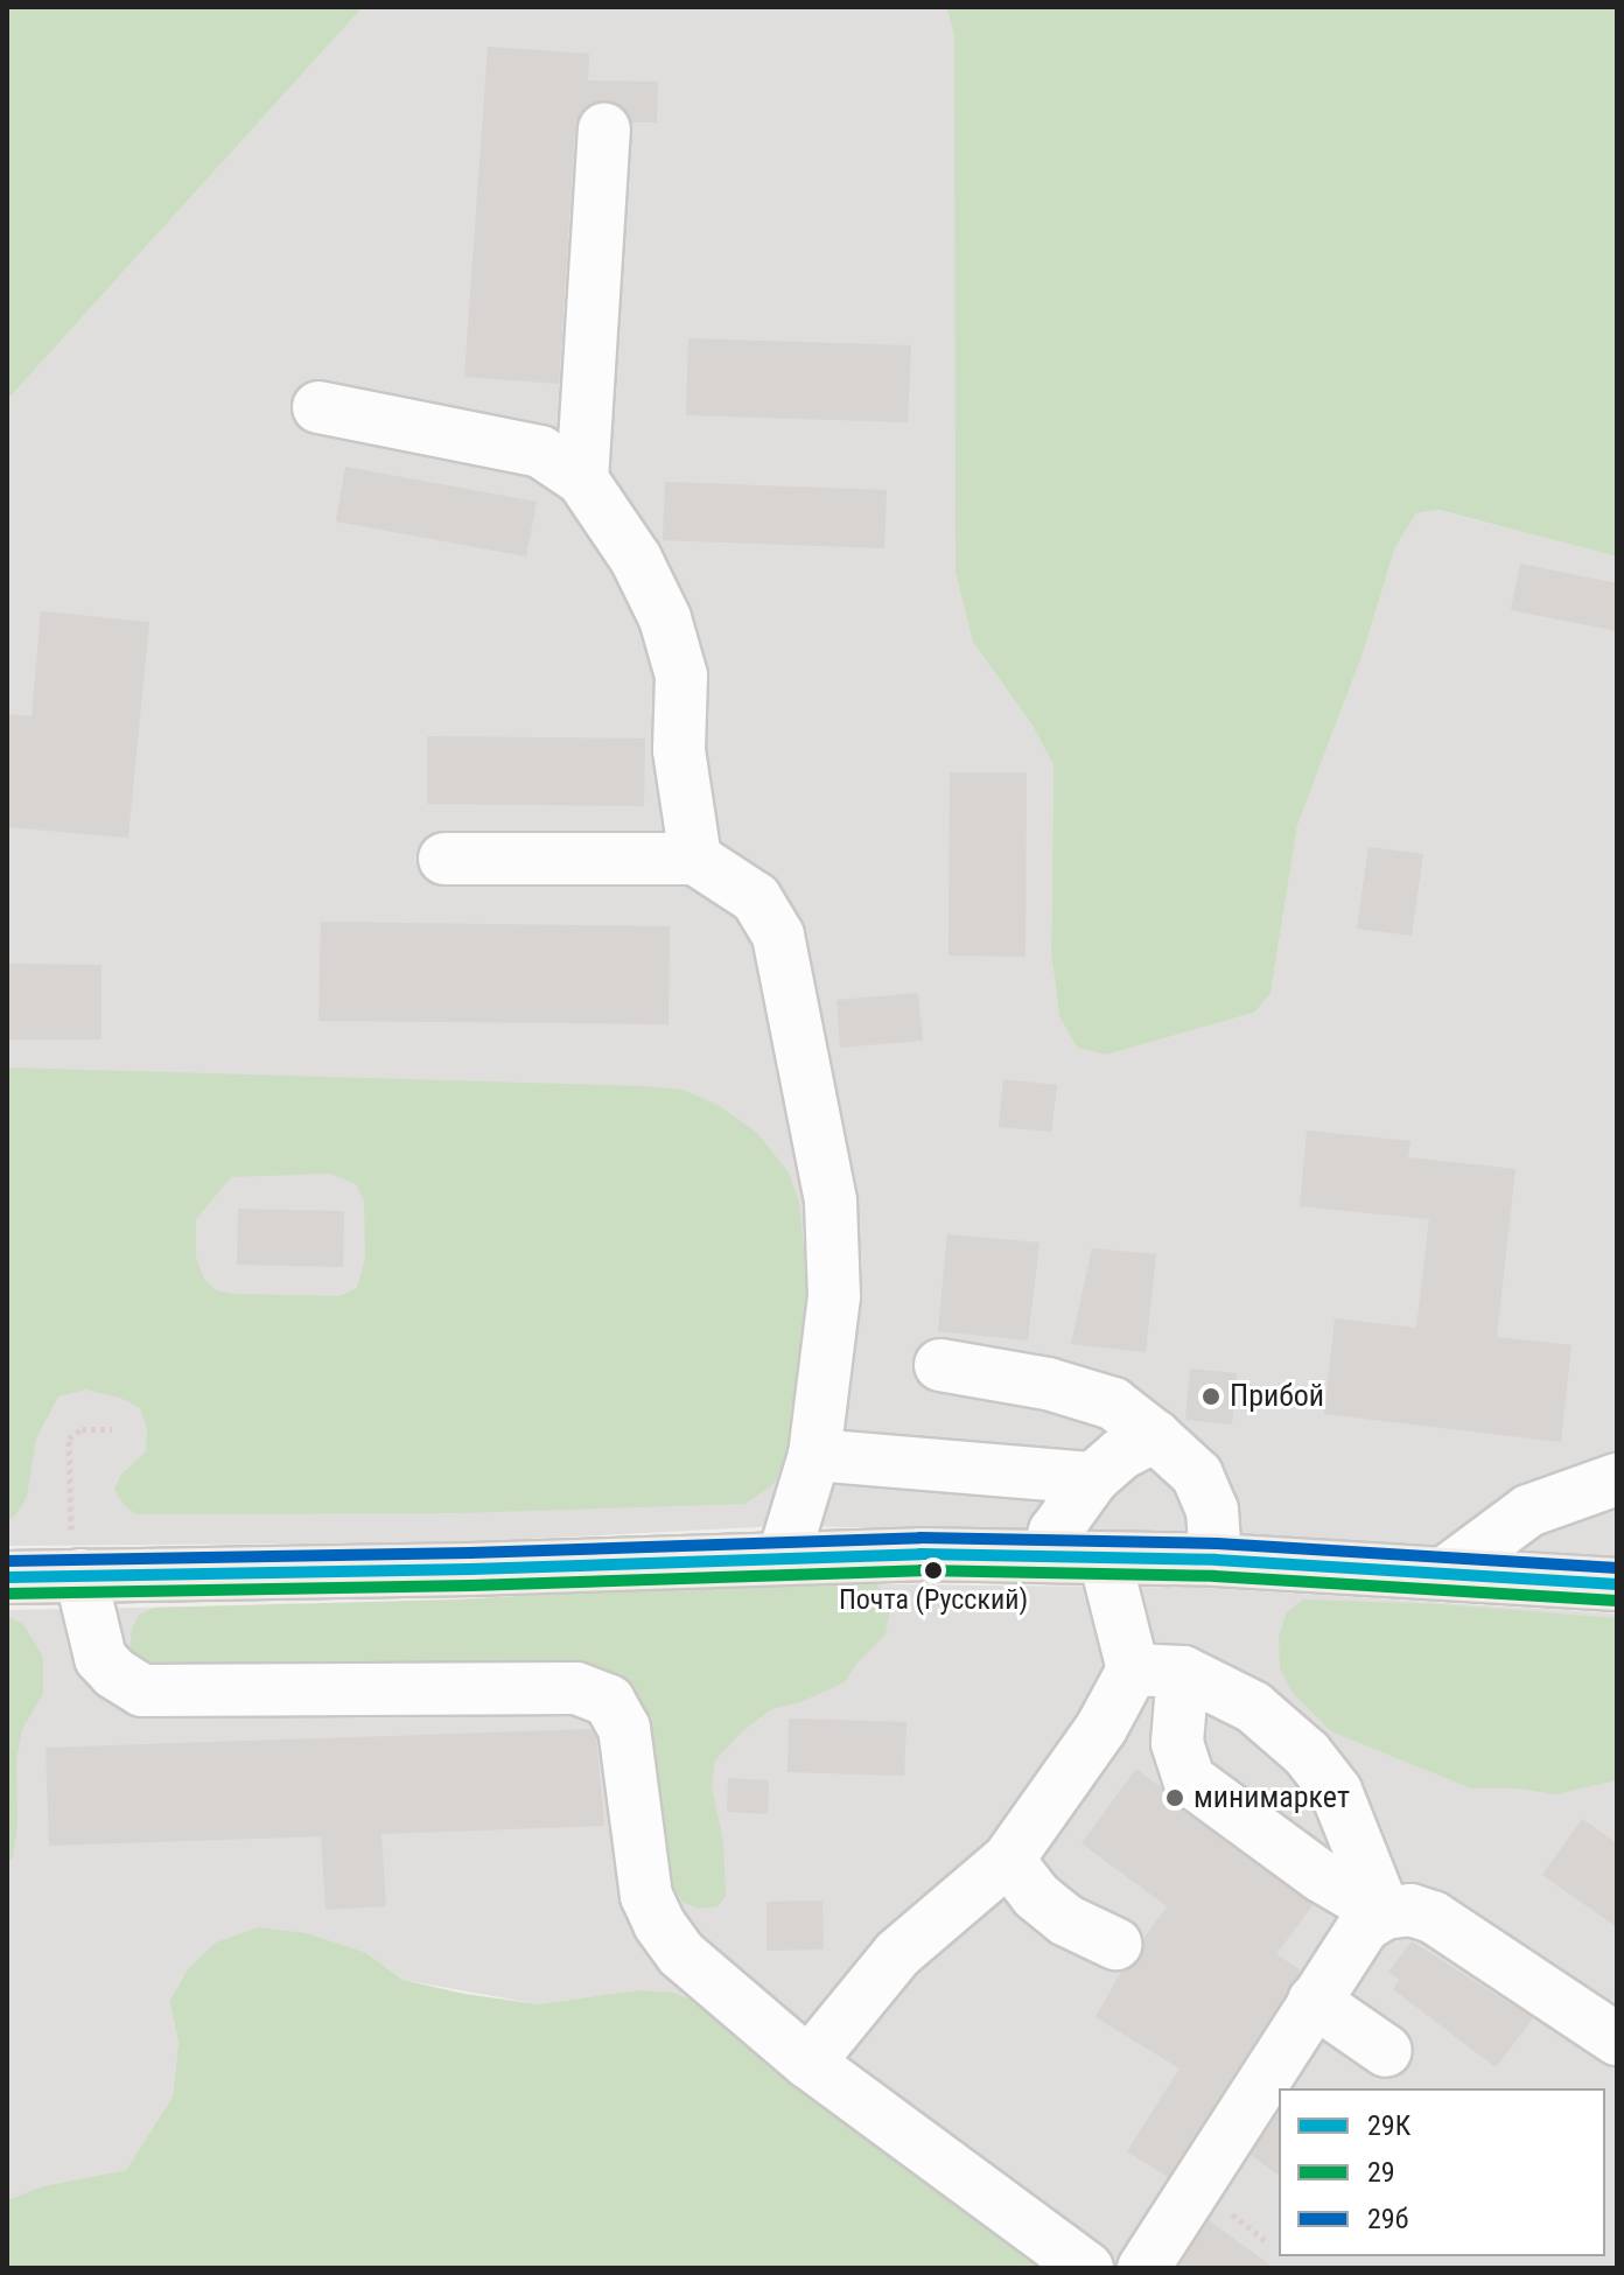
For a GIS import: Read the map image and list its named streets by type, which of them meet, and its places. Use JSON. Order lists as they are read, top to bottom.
{
  "places": ["Прибой", "Почта (Русский)", "минимаркет"],
  "lines": ["transit line 29б", "transit line 29К", "transit line 29"],
  "legend": ["29К", "29", "29б"]
}
